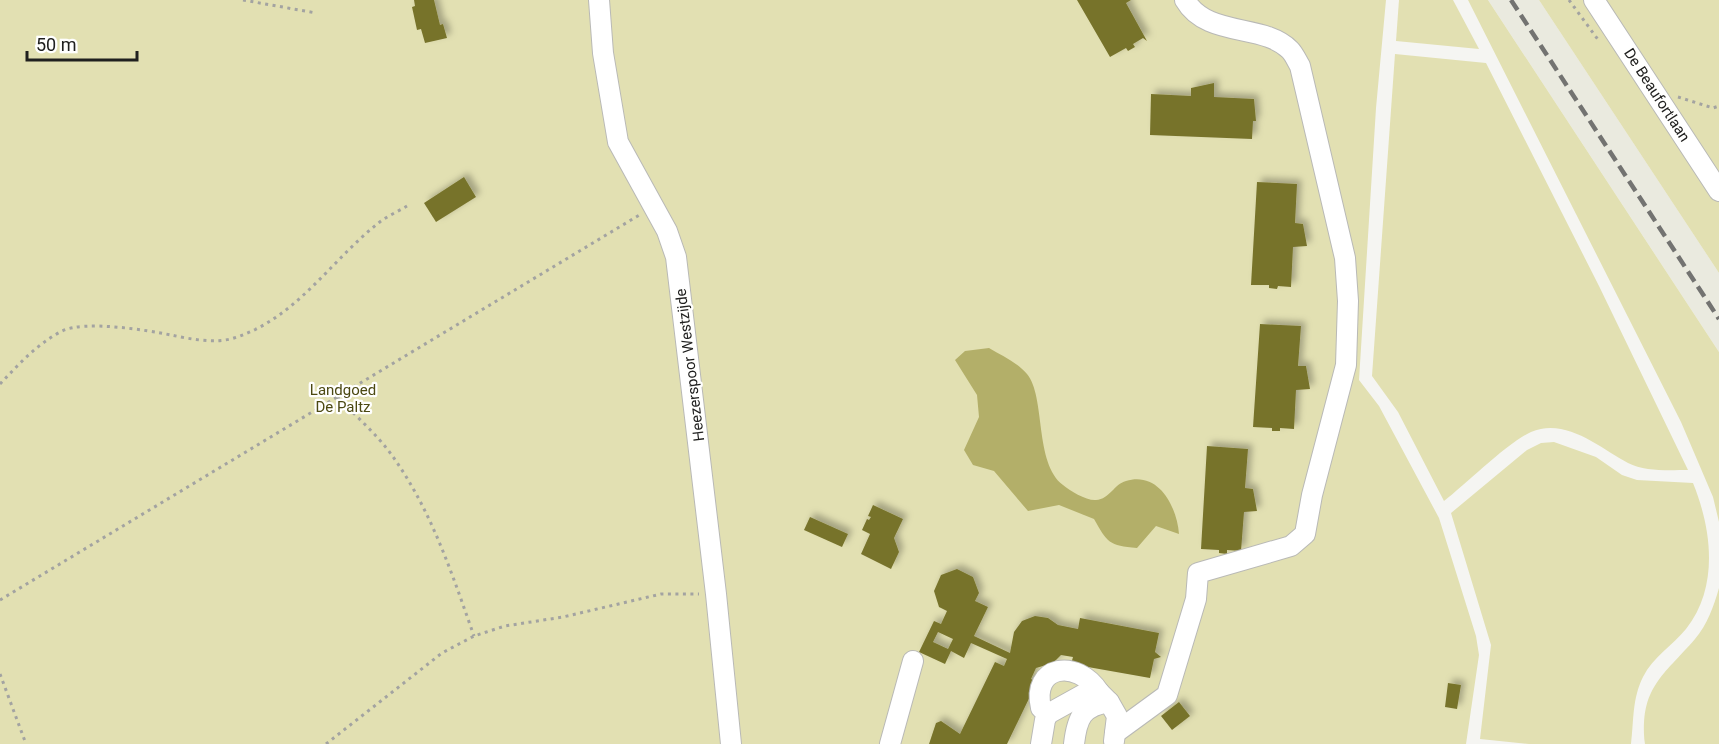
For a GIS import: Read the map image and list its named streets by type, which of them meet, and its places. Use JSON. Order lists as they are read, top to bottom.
{
  "streets": {
    "street": ["De Beaufortlaan", "Heezerspoor Westzijde"]
  },
  "parks": ["Landgoed De Paltz"],
  "scale_bar": "50 m"
}
